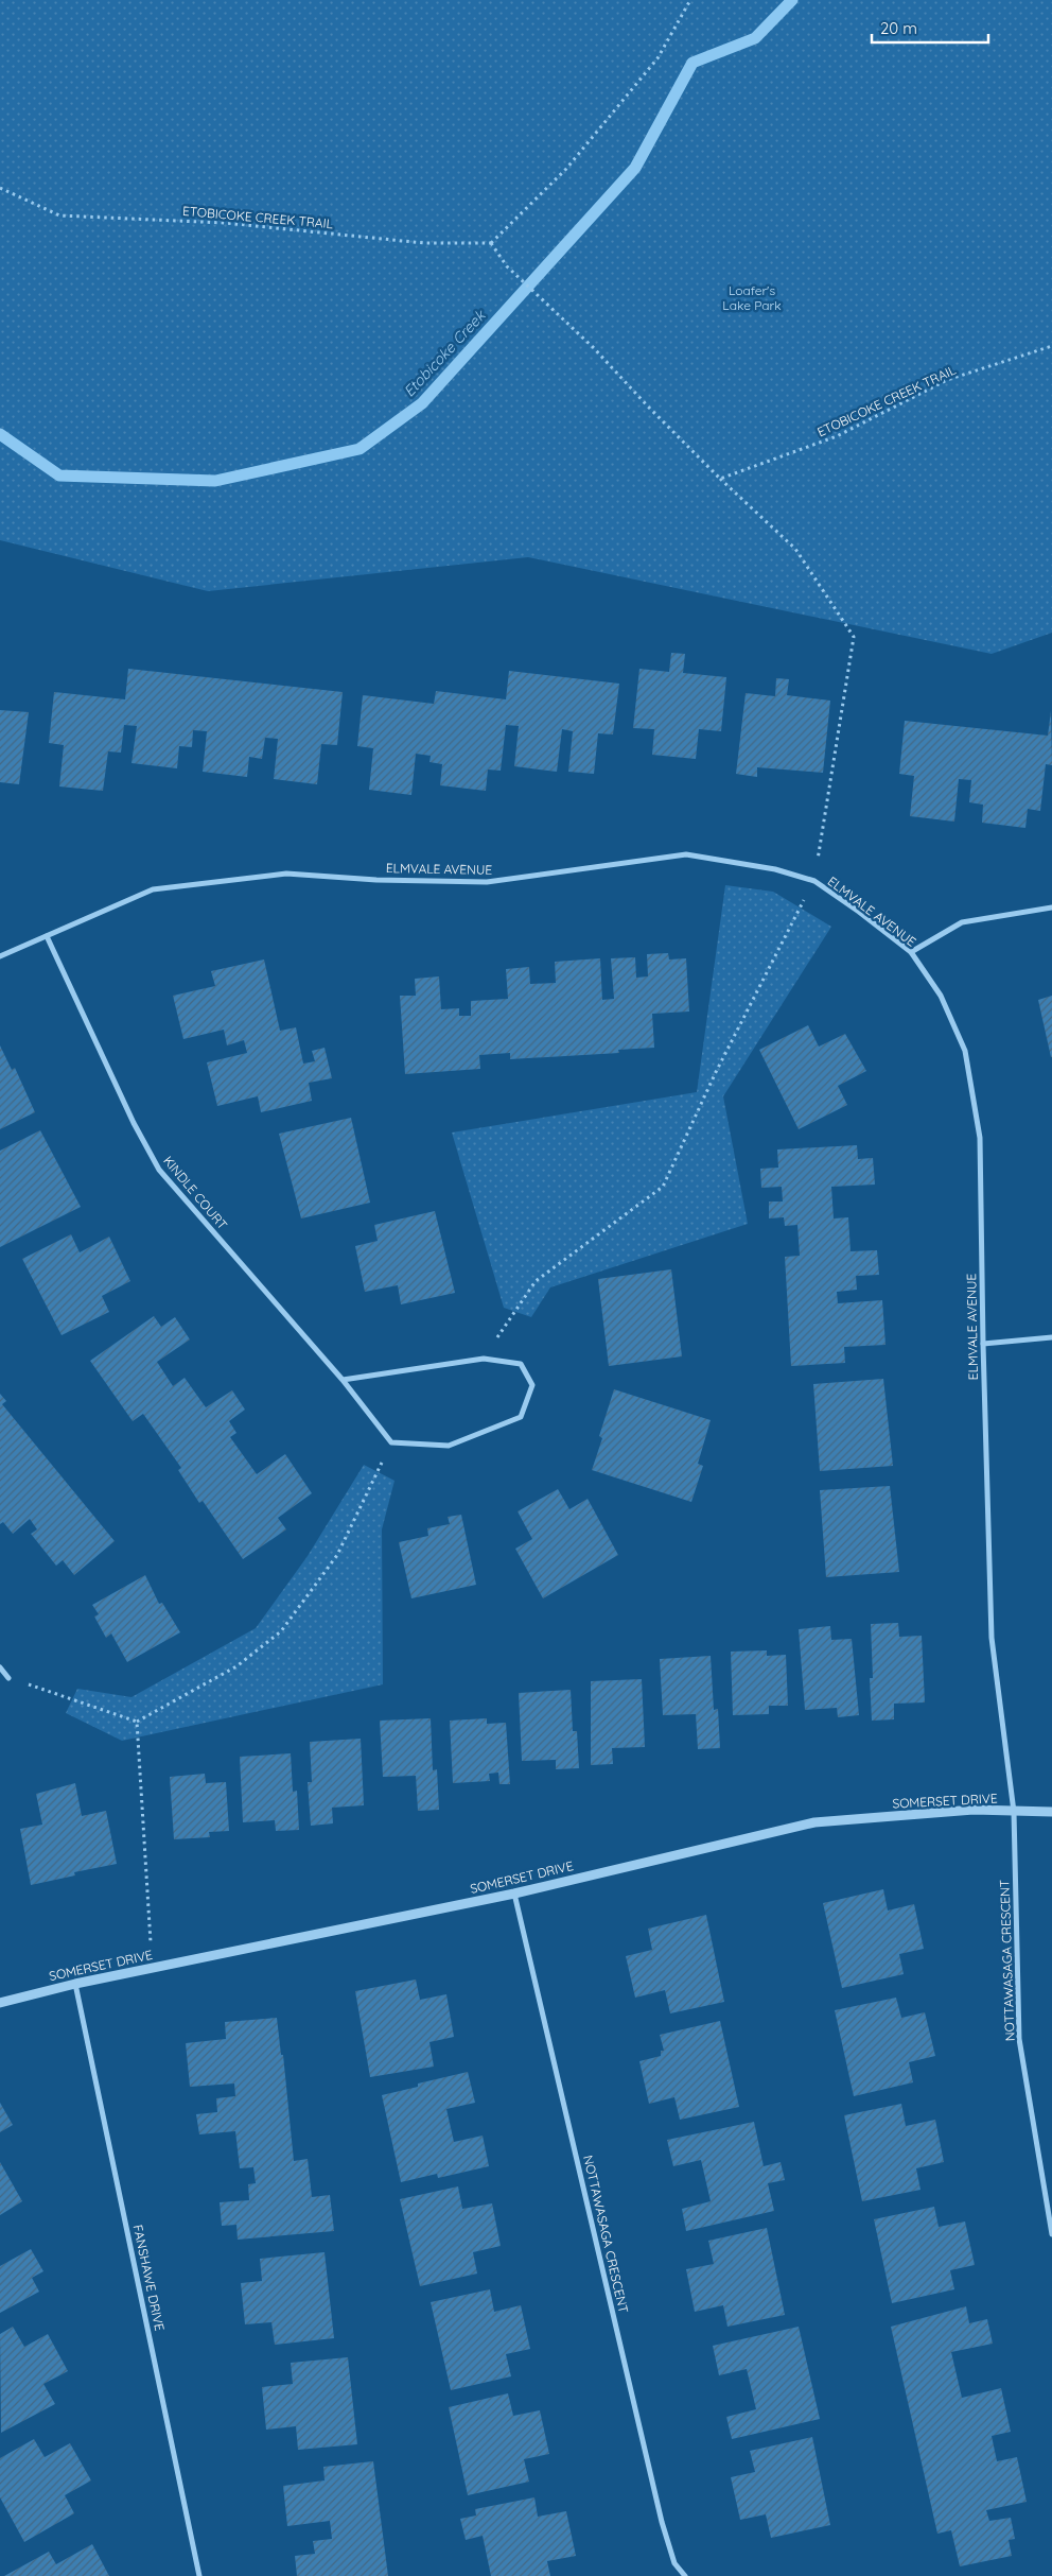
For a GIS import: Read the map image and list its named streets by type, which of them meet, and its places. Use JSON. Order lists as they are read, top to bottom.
{
  "streets": {
    "street": [
      "ELMVALE AVENUE",
      "KINDLE COURT",
      "SOMERSET DRIVE",
      "NOTTAWASAGA CRESCENT",
      "FANSHAWE DRIVE"
    ],
    "path": ["ETOBICOKE CREEK TRAIL"]
  },
  "crossings": [
    ["ELMVALE AVENUE", "KINDLE COURT"],
    ["ELMVALE AVENUE", "SOMERSET DRIVE"],
    ["ELMVALE AVENUE", "NOTTAWASAGA CRESCENT"],
    ["SOMERSET DRIVE", "NOTTAWASAGA CRESCENT"],
    ["SOMERSET DRIVE", "FANSHAWE DRIVE"]
  ],
  "water": ["Etobicoke Creek"],
  "parks": ["Loafer's Lake Park"],
  "scale_bar": "20 m"
}
